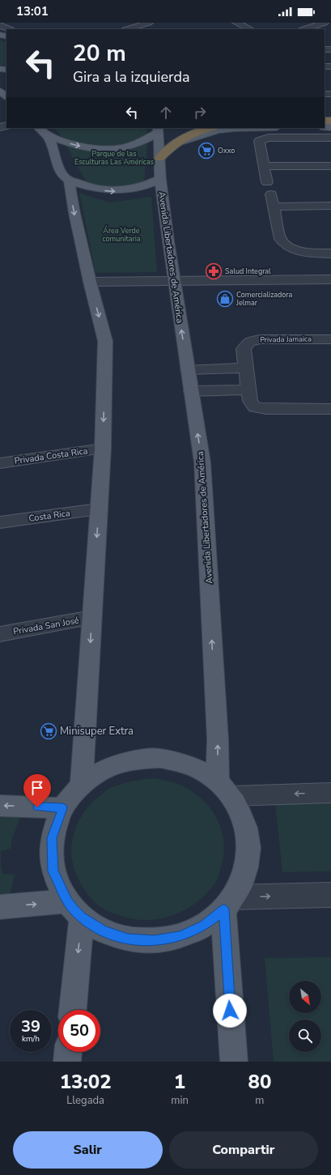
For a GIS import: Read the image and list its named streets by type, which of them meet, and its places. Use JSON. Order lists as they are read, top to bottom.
{
  "streets": {
    "main road": ["Avenida Libertadores de América"],
    "street": [
      "Privada Jamaica",
      "Privada Costa Rica",
      "Costa Rica",
      "Privada San José"
    ]
  },
  "parks": ["Parque de las Esculturas Las Américas", "Área Verde comunitaria"],
  "places": {
    "supermarket": ["Oxxo", "Minisuper Extra"],
    "pharmacy": ["Salud Integral"],
    "shop": ["Comercializadora Jelmar"]
  },
  "north": "bottom right",
  "page": {
    "status": "13:01",
    "turn": ["20 m", "Gira a la izquierda"],
    "speed": "39 km/h",
    "limit": "50",
    "eta": [
      "13:02",
      "Llegada",
      "1",
      "min",
      "80",
      "m"
    ],
    "buttons": ["Salir", "Compartir"]
  }
}
